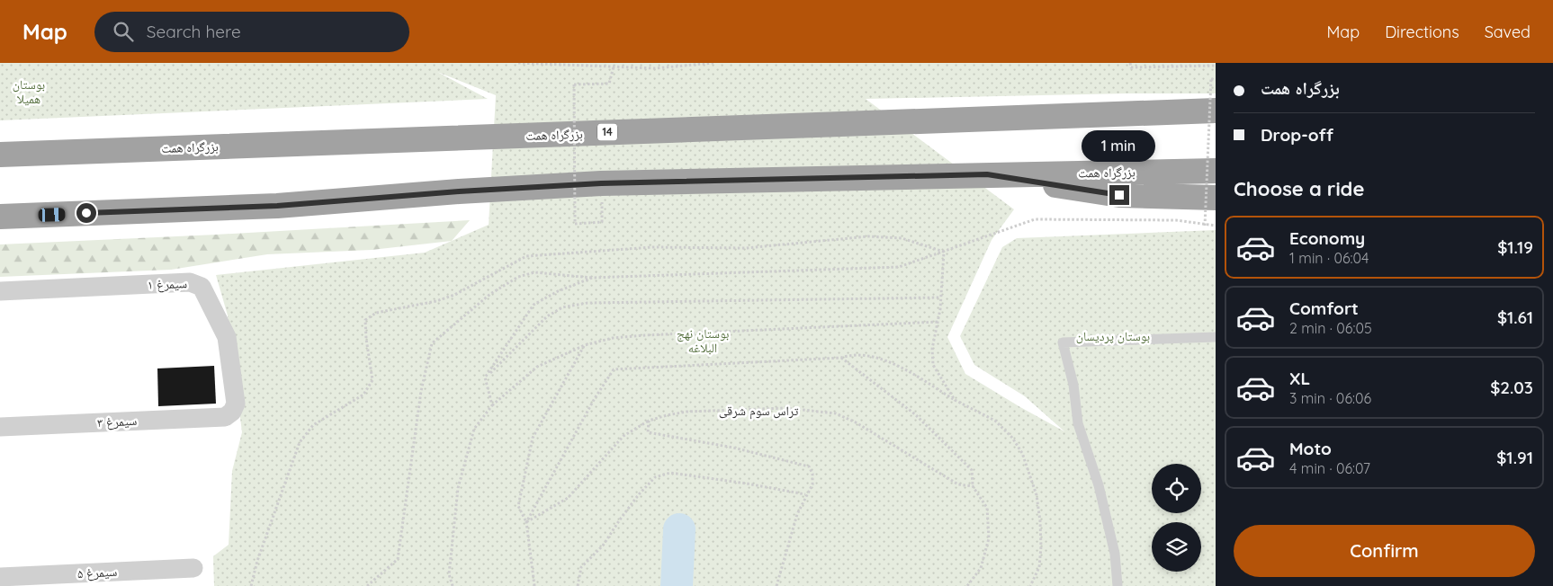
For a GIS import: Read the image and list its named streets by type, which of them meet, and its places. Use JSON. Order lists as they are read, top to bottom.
{
  "streets": {
    "highway": ["14", "بزرگراه همت"],
    "street": ["سیمرغ ۱", "سیمرغ ۳", "سیمرغ ۵"],
    "path": ["تراس سوم شرقی"]
  },
  "crossings": [
    ["سیمرغ ۱", "سیمرغ ۳"]
  ],
  "parks": ["بوستان همیلا", "بوستان نهج البلاغه", "بوستان پردیسان"],
  "page": {
    "header": "Map",
    "search": "Search here",
    "nav": ["Map", "Directions", "Saved"],
    "banner": ["بزرگراه همت", "Drop-off"],
    "bubble": "1 min",
    "heading": "Choose a ride",
    "list": [
      {
        "name": "Economy",
        "note": "1 min · 06:04",
        "value": "$1.19"
      },
      {
        "name": "Comfort",
        "note": "2 min · 06:05",
        "value": "$1.61"
      },
      {
        "name": "XL",
        "note": "3 min · 06:06",
        "value": "$2.03"
      },
      {
        "name": "Moto",
        "note": "4 min · 06:07",
        "value": "$1.91"
      }
    ],
    "buttons": "Confirm"
  }
}
